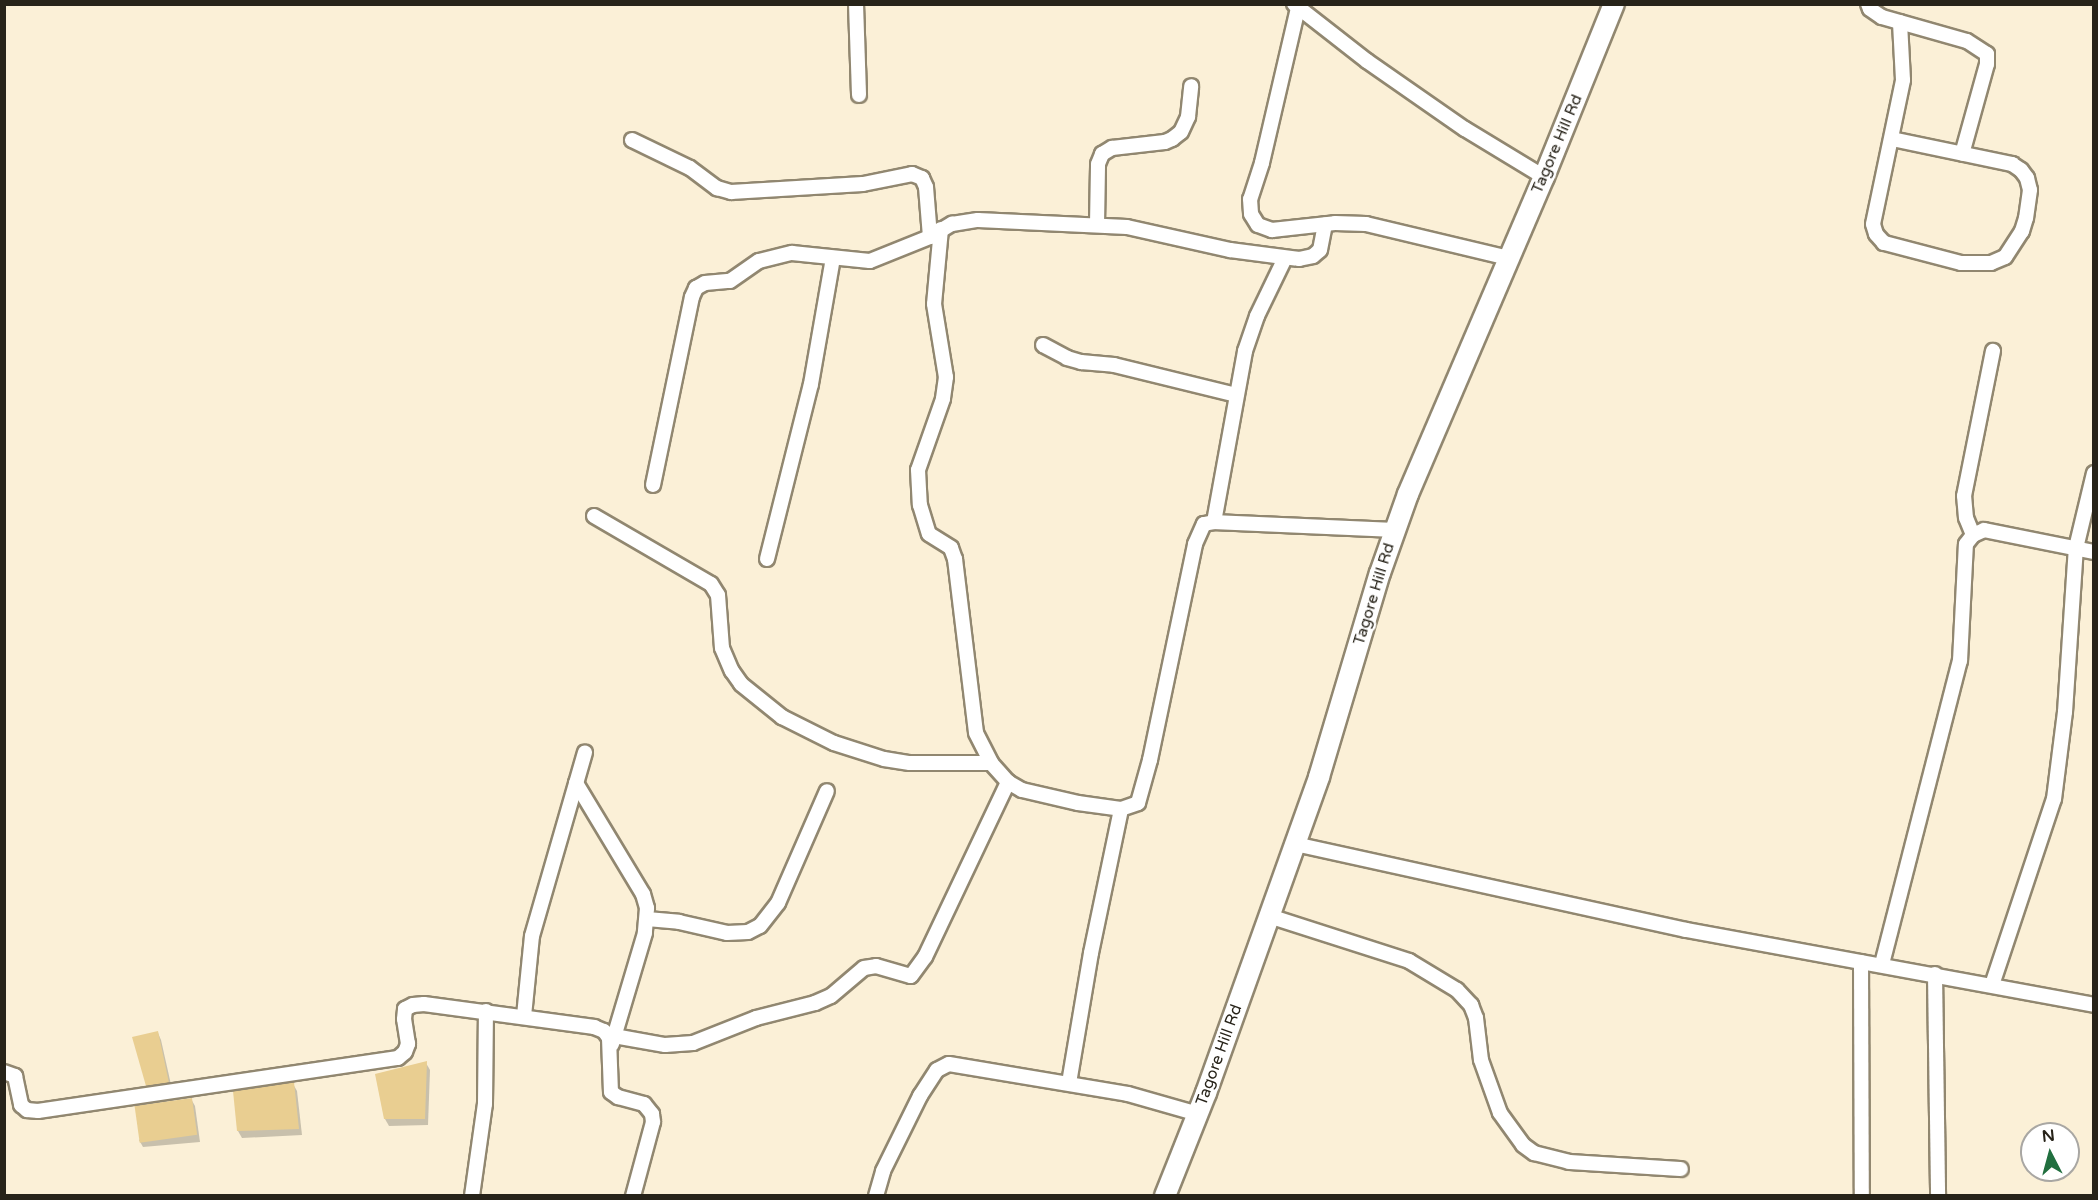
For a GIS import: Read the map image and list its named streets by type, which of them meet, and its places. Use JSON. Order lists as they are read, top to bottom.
{
  "streets": {
    "main road": ["Tagore Hill Rd"]
  },
  "north": "top"
}
